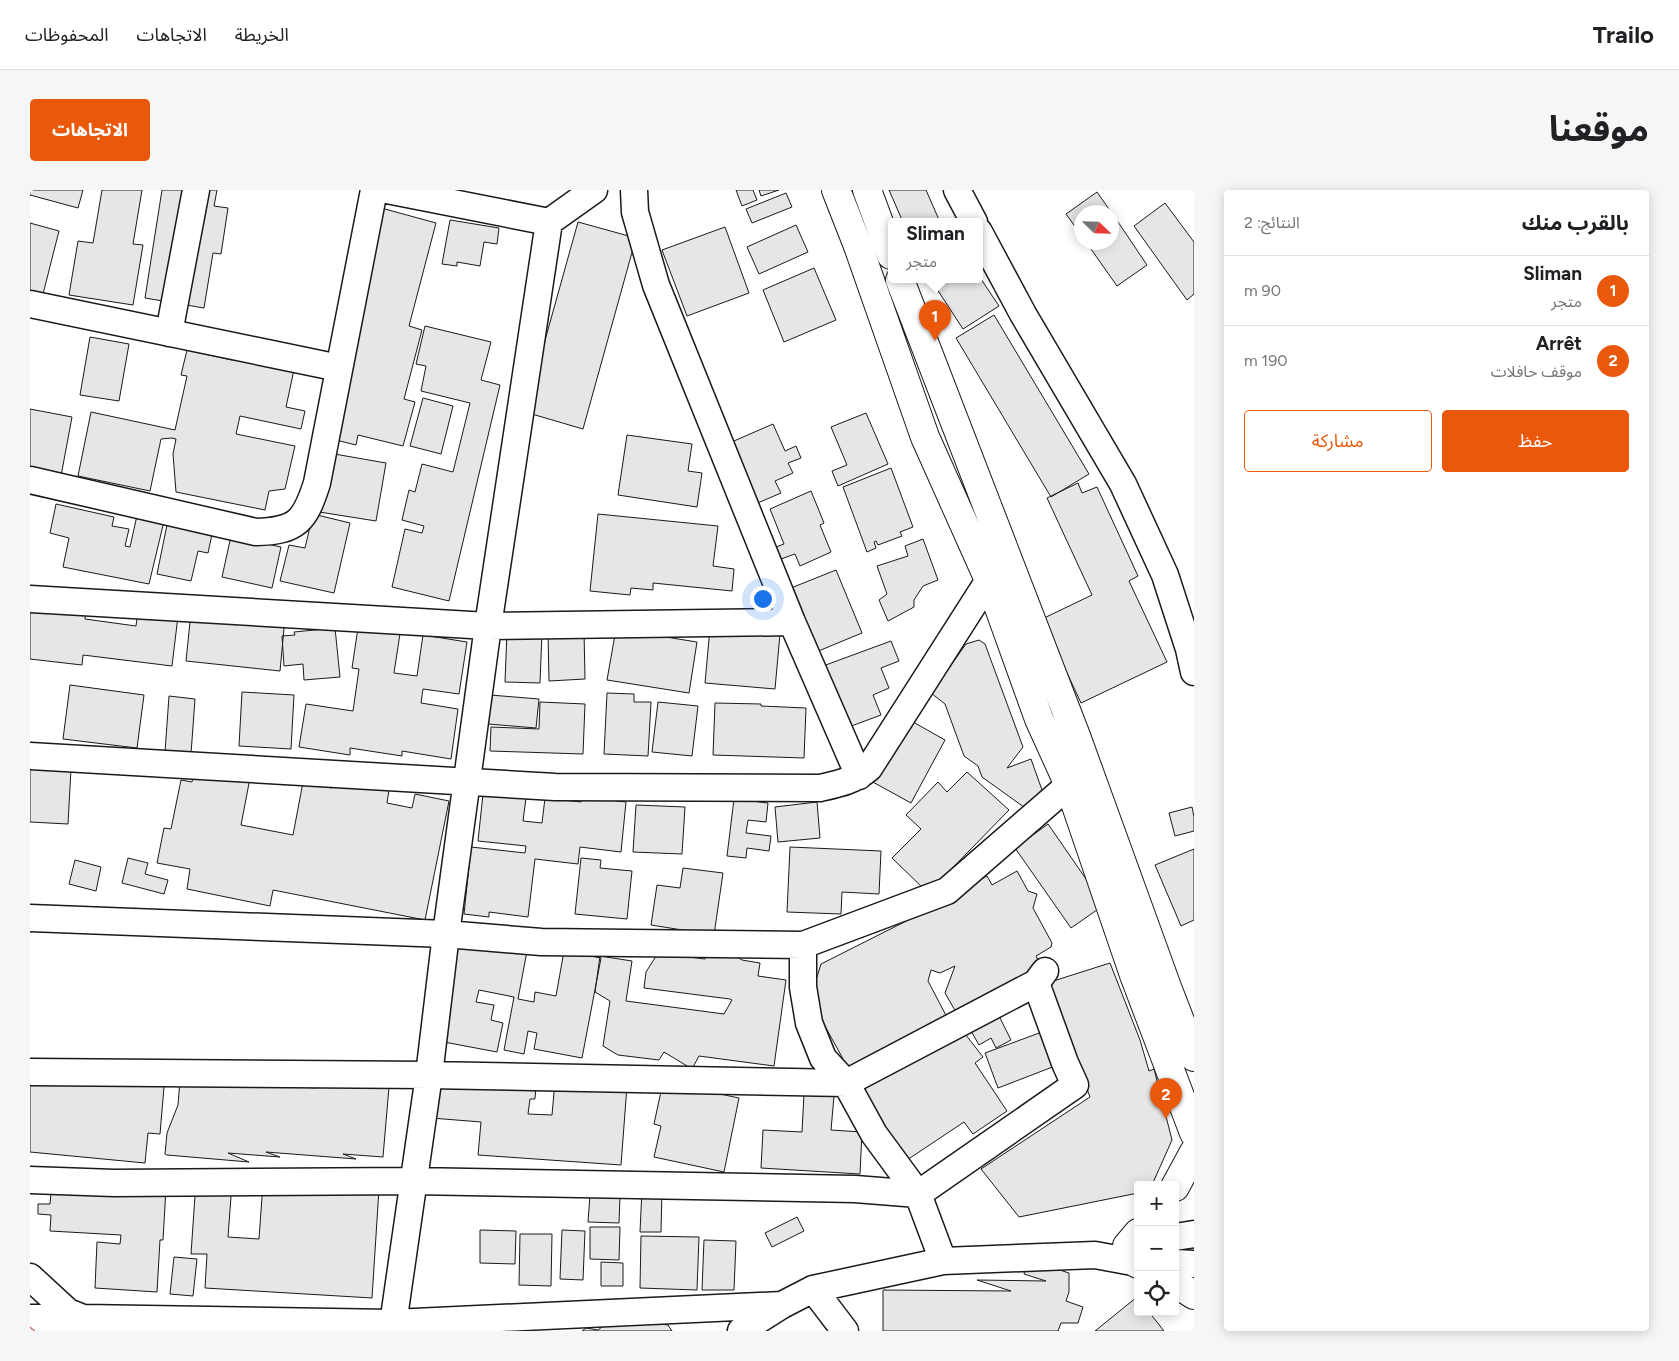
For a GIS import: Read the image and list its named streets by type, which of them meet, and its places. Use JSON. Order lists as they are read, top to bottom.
{
  "north": "bottom right",
  "page": {
    "header": "Trailo",
    "nav": ["الخريطة", "الاتجاهات", "المحفوظات"],
    "title": "موقعنا",
    "buttons": [
      "الاتجاهات",
      ["حفظ", "مشاركة"]
    ],
    "heading": ["بالقرب منك", "النتائج: 2"],
    "popup": ["Sliman", "متجر"],
    "list": [
      {
        "mark": "1",
        "name": "Sliman",
        "note": "متجر",
        "value": "90 m"
      },
      {
        "mark": "2",
        "name": "Arrêt",
        "note": "موقف حافلات",
        "value": "190 m"
      }
    ],
    "pins": ["1", "2"],
    "map_buttons": ["+", "−"]
  }
}
